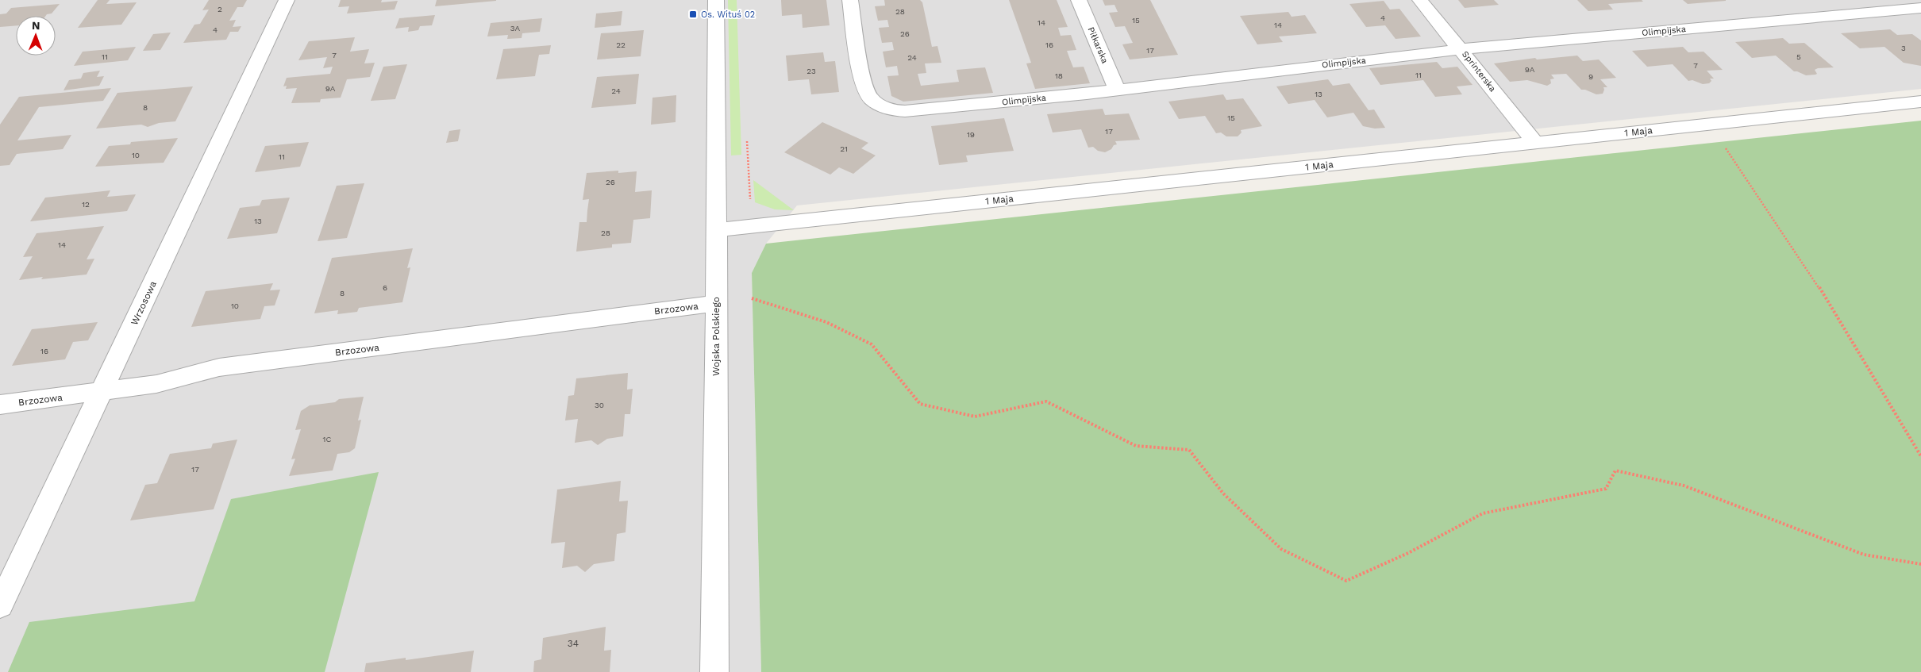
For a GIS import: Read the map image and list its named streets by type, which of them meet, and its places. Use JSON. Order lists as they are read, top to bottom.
{
  "streets": {
    "street": [
      "Olimpijska",
      "Piłkarska",
      "Sprinterska",
      "1 Maja",
      "Wrzosowa",
      "Brzozowa",
      "Wojska Polskiego"
    ]
  },
  "crossings": [
    ["Olimpijska", "Piłkarska"],
    ["Olimpijska", "Sprinterska"],
    ["Sprinterska", "1 Maja"],
    ["1 Maja", "Wojska Polskiego"],
    ["Wrzosowa", "Brzozowa"],
    ["Brzozowa", "Wojska Polskiego"]
  ],
  "places": {
    "transit": ["Os. Wituś 02"]
  },
  "house_numbers": [
    "2",
    "28",
    "4",
    "15",
    "14",
    "14",
    "3A",
    "4",
    "26",
    "22",
    "16",
    "3",
    "17",
    "7",
    "11",
    "5",
    "24",
    "7",
    "9A",
    "23",
    "11",
    "18",
    "9",
    "9A",
    "24",
    "13",
    "8",
    "15",
    "17",
    "19",
    "21",
    "10",
    "11",
    "26",
    "12",
    "13",
    "28",
    "14",
    "6",
    "8",
    "10",
    "16",
    "30",
    "1C",
    "17",
    "34"
  ],
  "north": "top"
}
